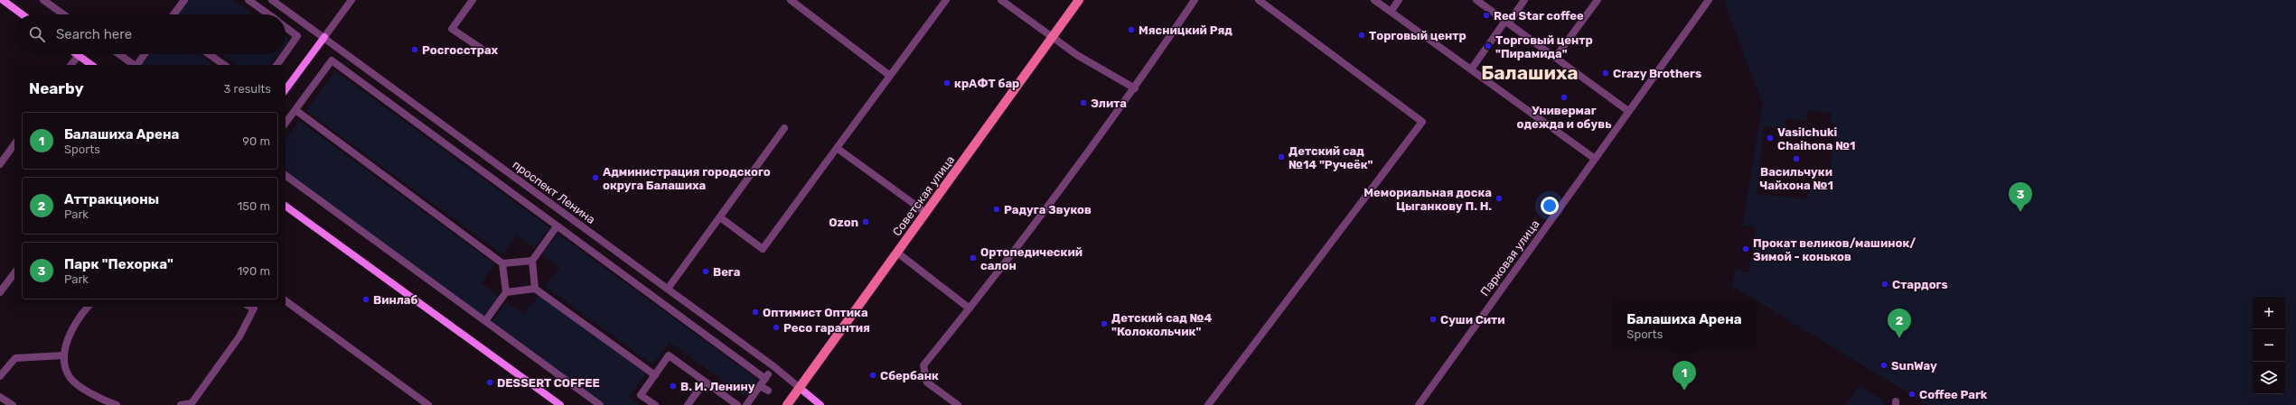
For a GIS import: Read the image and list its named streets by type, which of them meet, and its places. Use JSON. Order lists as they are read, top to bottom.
{
  "streets": {
    "main road": ["Советская улица"],
    "street": ["проспект Ленина", "Парковая улица"]
  },
  "crossings": [
    ["проспект Ленина", "Советская улица"]
  ],
  "districts": ["Балашиха"],
  "places": [
    "Red Star coffee",
    "Мясницкий Ряд",
    "Торговый центр",
    "Торговый центр \"Пирамида\"",
    "Росгосстрах",
    "Crazy Brothers",
    "крАФТ бар",
    "Универмаг одежда и обувь",
    "Элита",
    "Vasilchuki Chaihona №1",
    "Детский сад №14 \"Ручеёк\"",
    "Васильчуки Чайхона №1",
    "Администрация городского округа Балашиха",
    "Мемориальная доска Цыганкову П. Н.",
    "Радуга Звуков",
    "Ozon",
    "Прокат великов/машинок/ Зимой - коньков",
    "Ортопедический салон",
    "Вега",
    "Стардогs",
    "Винлаб",
    "Оптимист Оптика",
    "Суши Сити",
    "Детский сад №4 \"Колокольчик\"",
    "Ресо гарантия",
    "SunWay",
    "Сбербанк",
    "DESSERT COFFEE",
    "В. И. Ленину",
    "Coffee Park"
  ],
  "page": {
    "search": "Search here",
    "heading": ["Nearby", "3 results"],
    "list": [
      {
        "mark": "1",
        "name": "Балашиха Арена",
        "note": "Sports",
        "value": "90 m"
      },
      {
        "mark": "2",
        "name": "Аттракционы",
        "note": "Park",
        "value": "150 m"
      },
      {
        "mark": "3",
        "name": "Парк \"Пехорка\"",
        "note": "Park",
        "value": "190 m"
      }
    ],
    "pins": ["3", "2", "1"],
    "map_buttons": ["+", "−"],
    "popup": ["Балашиха Арена", "Sports"]
  }
}
